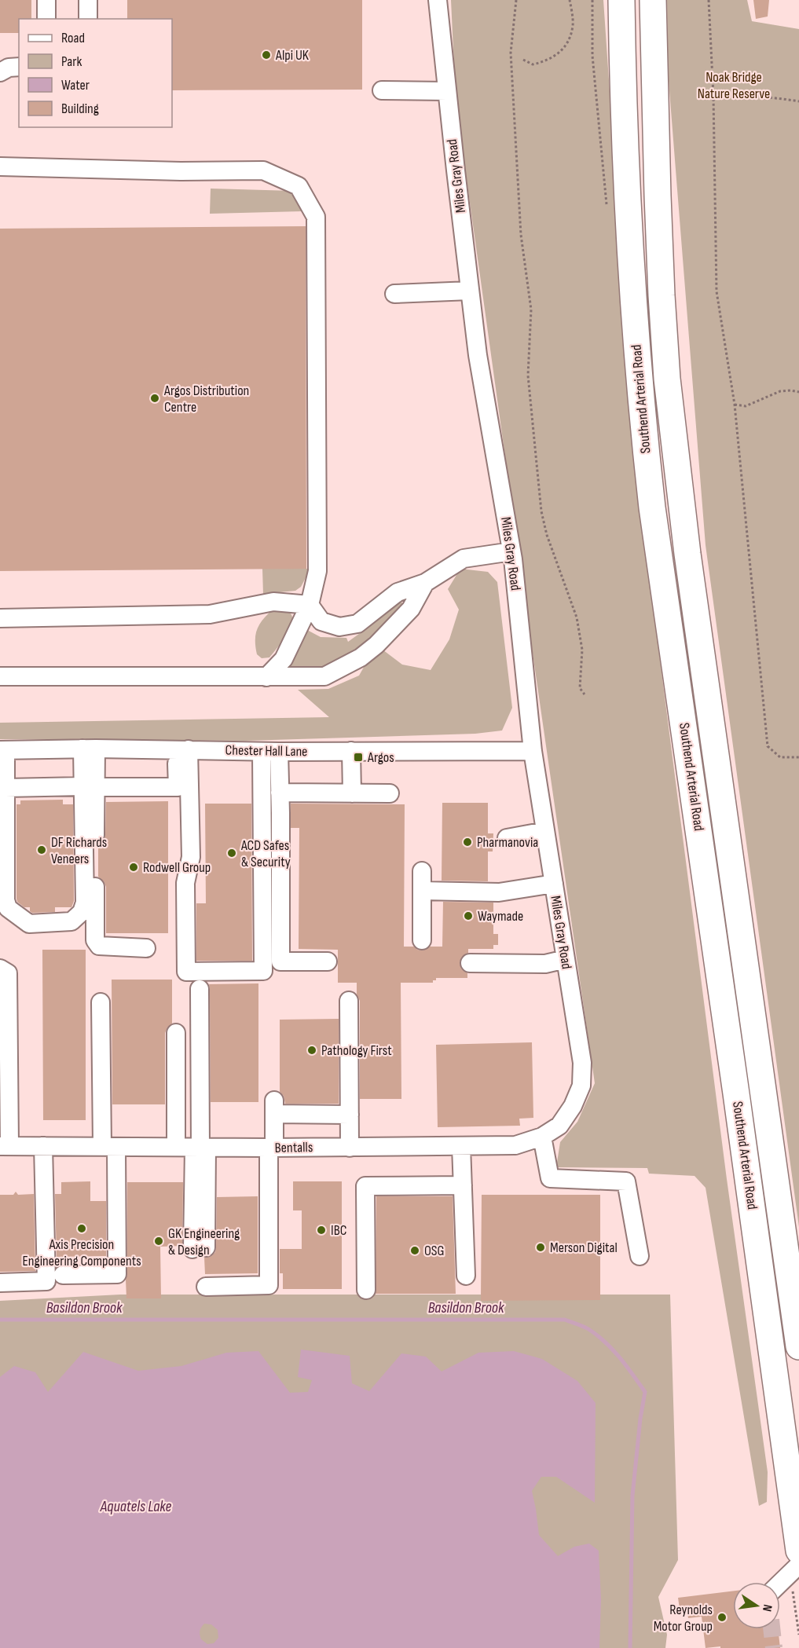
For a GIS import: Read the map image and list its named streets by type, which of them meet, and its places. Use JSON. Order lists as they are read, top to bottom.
{
  "streets": {
    "highway": ["Southend Arterial Road"],
    "street": ["Miles Gray Road", "Chester Hall Lane", "Bentalls"]
  },
  "crossings": [
    ["Miles Gray Road", "Chester Hall Lane"],
    ["Miles Gray Road", "Bentalls"]
  ],
  "water": ["Basildon Brook", "Aquatels Lake"],
  "parks": ["Noak Bridge Nature Reserve"],
  "places": {
    "other": [
      "Alpi UK",
      "Argos Distribution Centre",
      "Pharmanovia",
      "DF Richards Veneers",
      "ACD Safes & Security",
      "Rodwell Group",
      "Waymade",
      "Pathology First",
      "Axis Precision Engineering Components",
      "IBC",
      "GK Engineering & Design",
      "Merson Digital",
      "OSG",
      "Reynolds Motor Group"
    ],
    "transit": ["Argos"]
  },
  "legend": [
    "Road",
    "Park",
    "Water",
    "Building"
  ],
  "north": "right"
}
